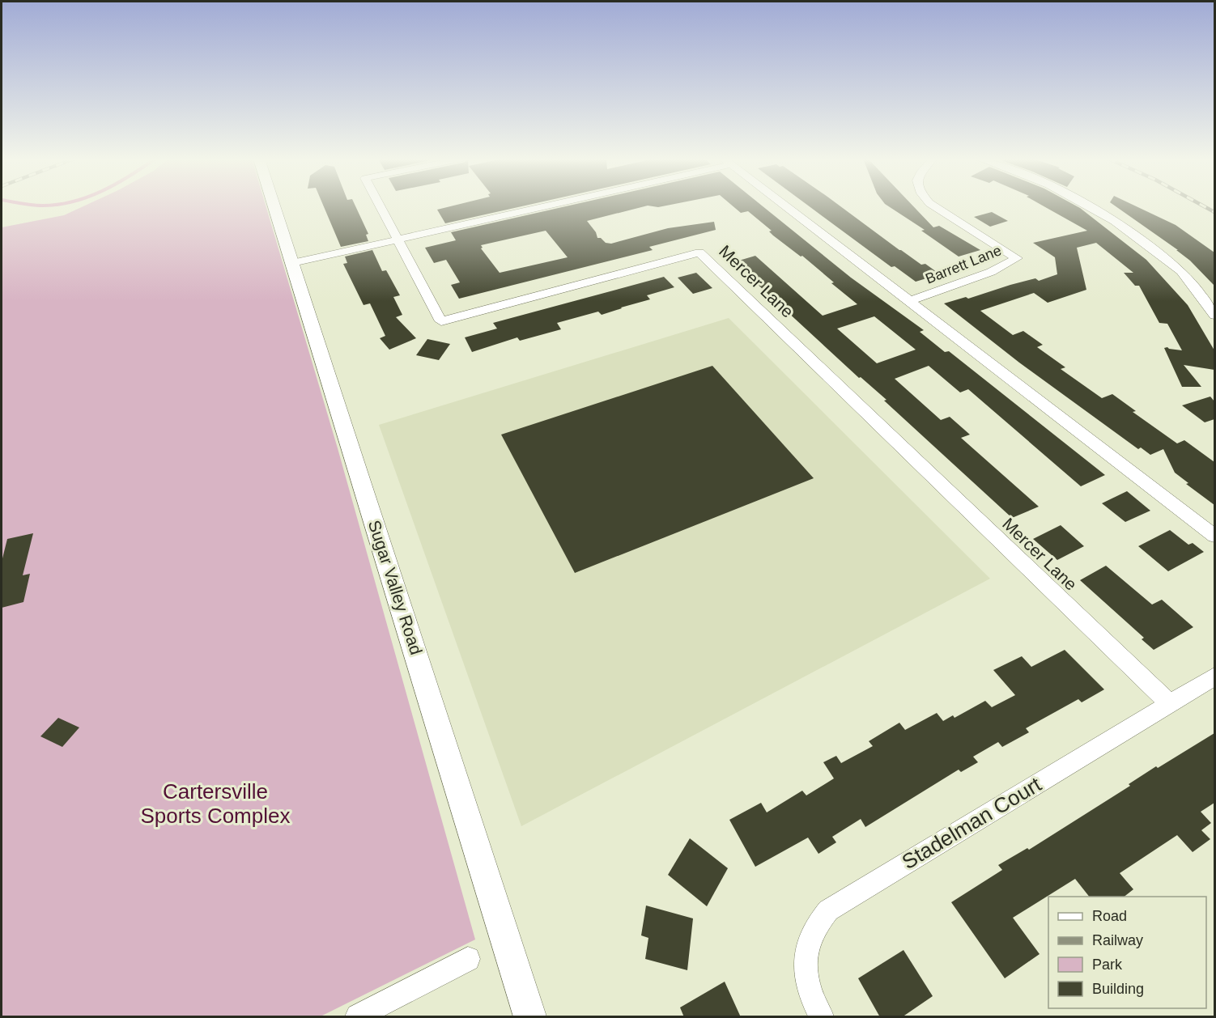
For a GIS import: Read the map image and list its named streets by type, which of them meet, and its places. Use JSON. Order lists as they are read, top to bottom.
{
  "streets": {
    "street": [
      "Barrett Lane",
      "Mercer Lane",
      "Sugar Valley Road",
      "Stadelman Court"
    ]
  },
  "crossings": [
    ["Mercer Lane", "Stadelman Court"]
  ],
  "parks": ["Cartersville Sports Complex"],
  "legend": [
    "Road",
    "Railway",
    "Park",
    "Building"
  ]
}
